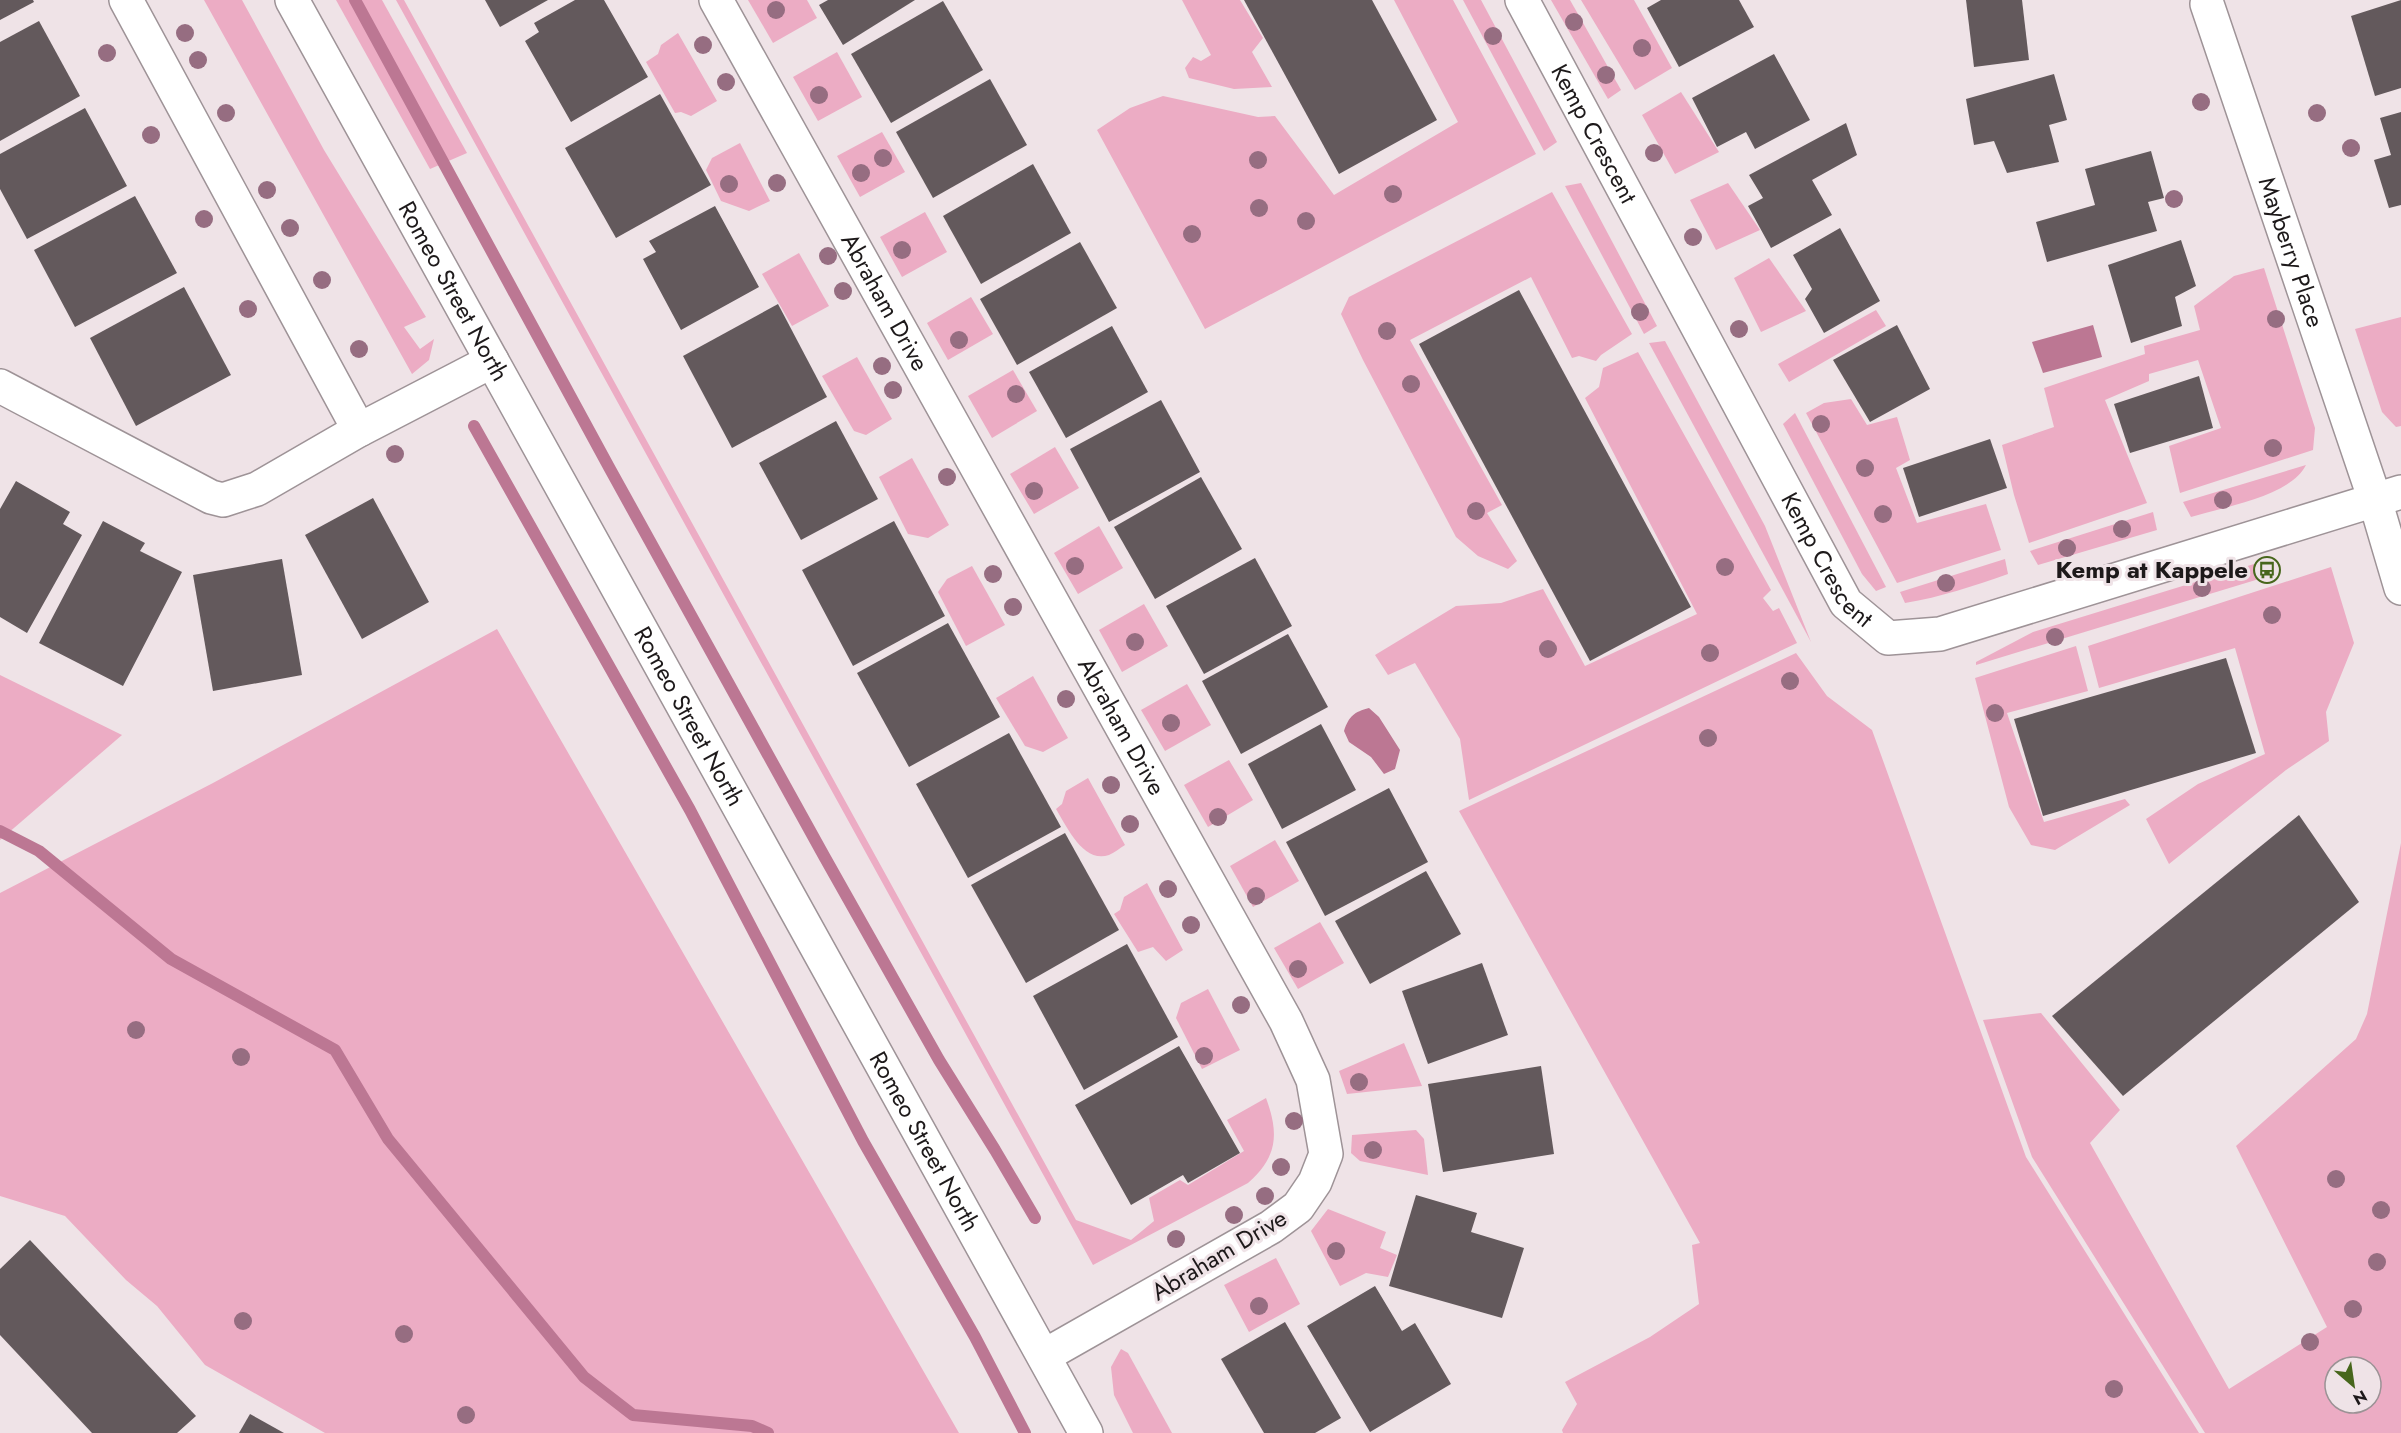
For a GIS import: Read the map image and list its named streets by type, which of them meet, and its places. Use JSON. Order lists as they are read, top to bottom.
{
  "streets": {
    "street": [
      "Kemp Crescent",
      "Mayberry Place",
      "Romeo Street North",
      "Abraham Drive"
    ]
  },
  "crossings": [
    ["Kemp Crescent", "Mayberry Place"],
    ["Romeo Street North", "Abraham Drive"]
  ],
  "places": {
    "bus stop": ["Kemp at Kappele"]
  },
  "north": "bottom right"
}
